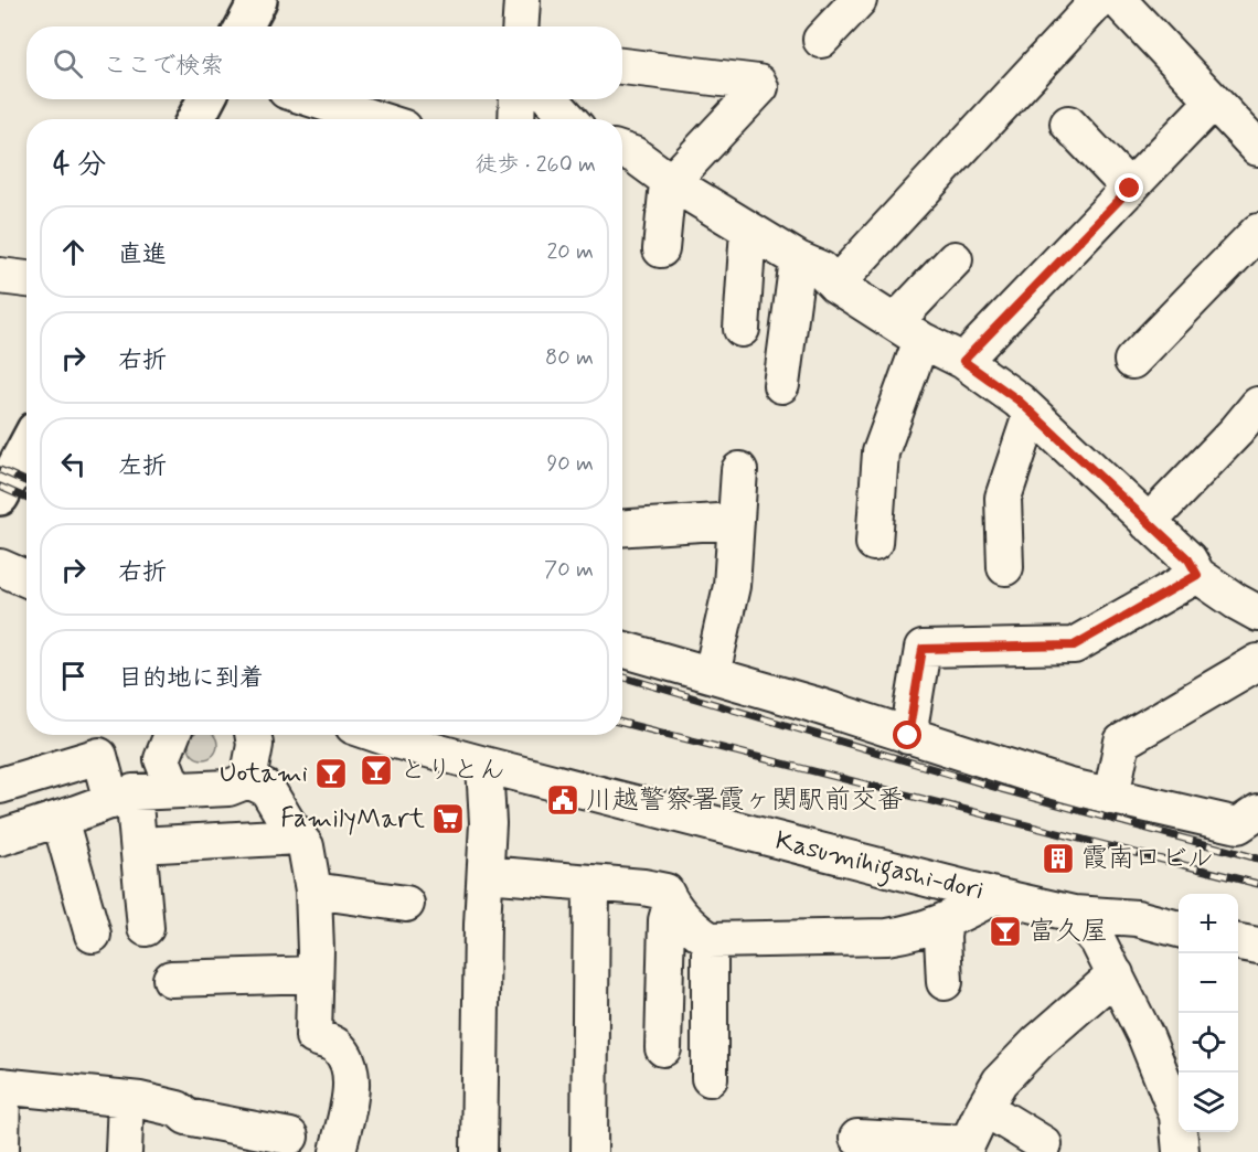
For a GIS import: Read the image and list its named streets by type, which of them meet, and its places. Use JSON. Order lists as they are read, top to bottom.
{
  "streets": {
    "street": ["Kasumihigashi-dori"]
  },
  "places": {
    "bar": ["とりとん", "Uotami", "富久屋"],
    "public building": ["川越警察署霞ヶ関駅前交番"],
    "supermarket": ["FamilyMart"],
    "building": ["霞南口ビル"]
  },
  "page": {
    "search": "ここで検索",
    "heading": ["4 分", "徒歩 · 260 m"],
    "list": [
      ["直進", "20 m"],
      ["右折", "80 m"],
      ["左折", "90 m"],
      ["右折", "70 m"],
      "目的地に到着"
    ],
    "map_buttons": ["+", "−"]
  }
}
